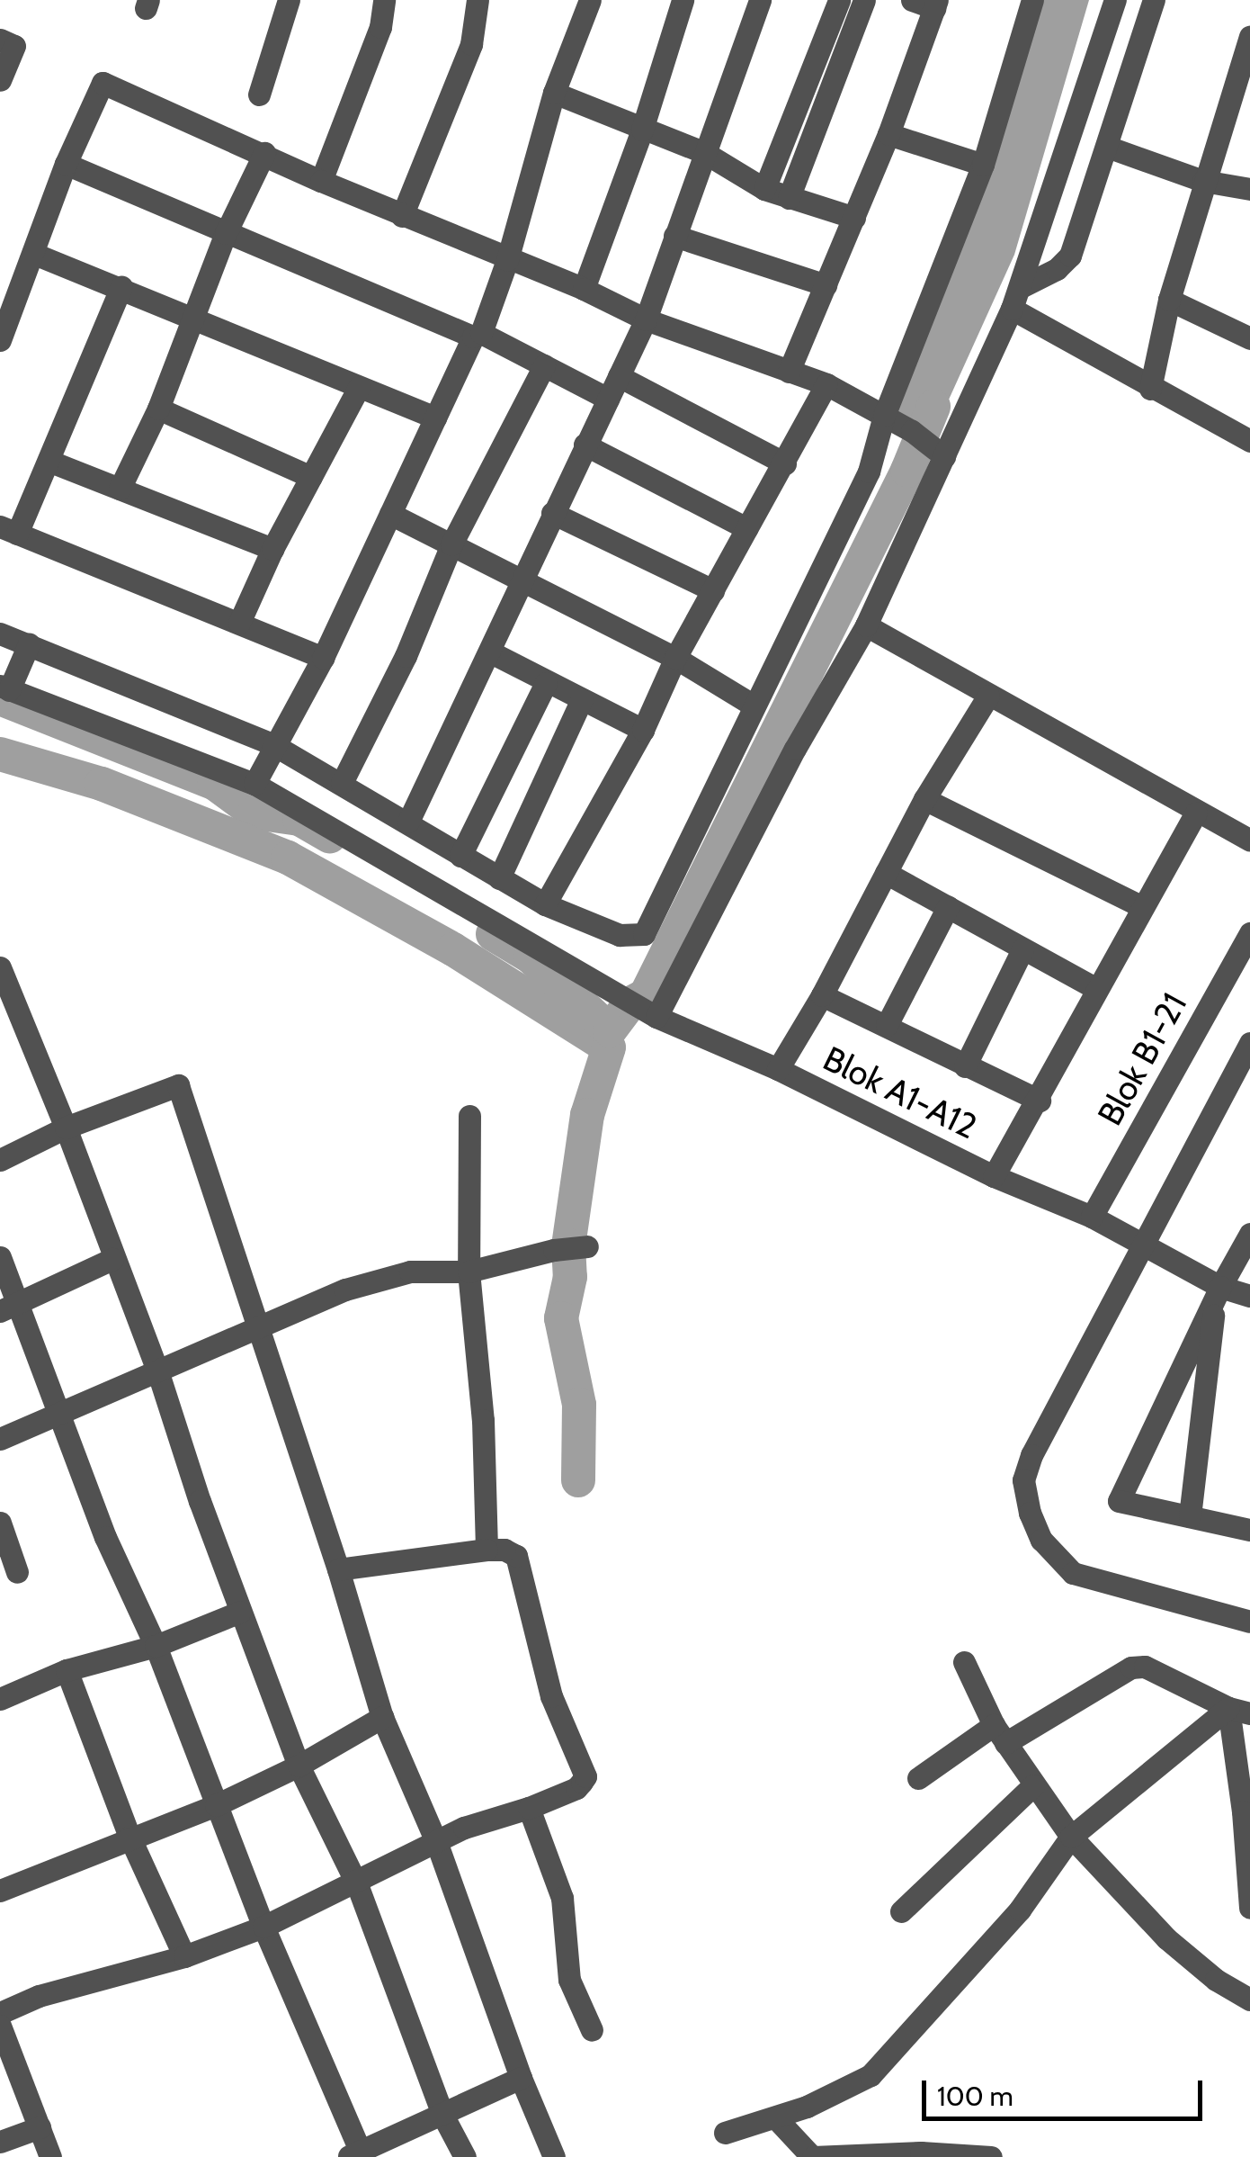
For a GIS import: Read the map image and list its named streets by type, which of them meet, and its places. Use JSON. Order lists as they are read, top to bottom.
{
  "streets": {
    "street": ["Blok B1-21", "Blok A1-A12"]
  },
  "crossings": [
    ["Blok B1-21", "Blok A1-A12"]
  ],
  "scale_bar": "100 m"
}
